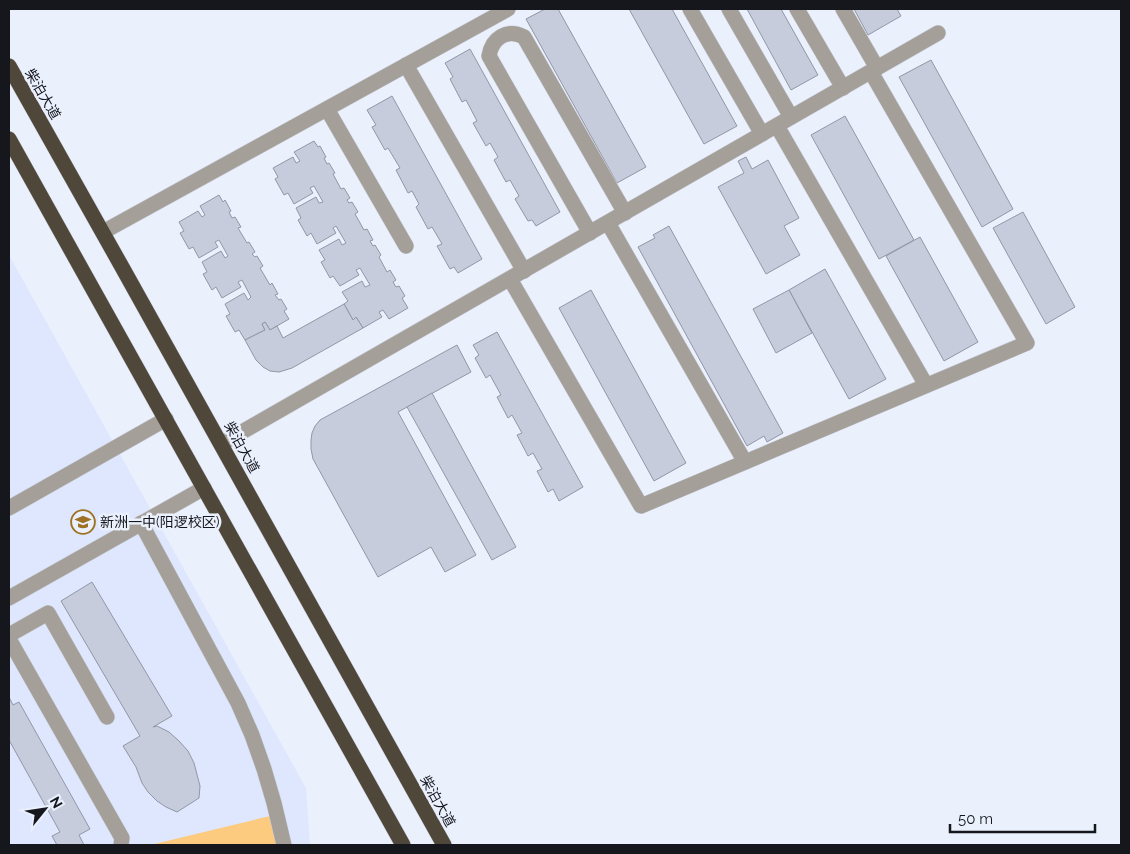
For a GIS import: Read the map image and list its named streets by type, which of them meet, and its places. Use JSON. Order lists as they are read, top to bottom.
{
  "streets": {
    "highway": ["柴泊大道"]
  },
  "places": {
    "school or university": ["新洲一中(阳逻校区)"]
  },
  "scale_bar": "50 m",
  "north": "top right"
}
